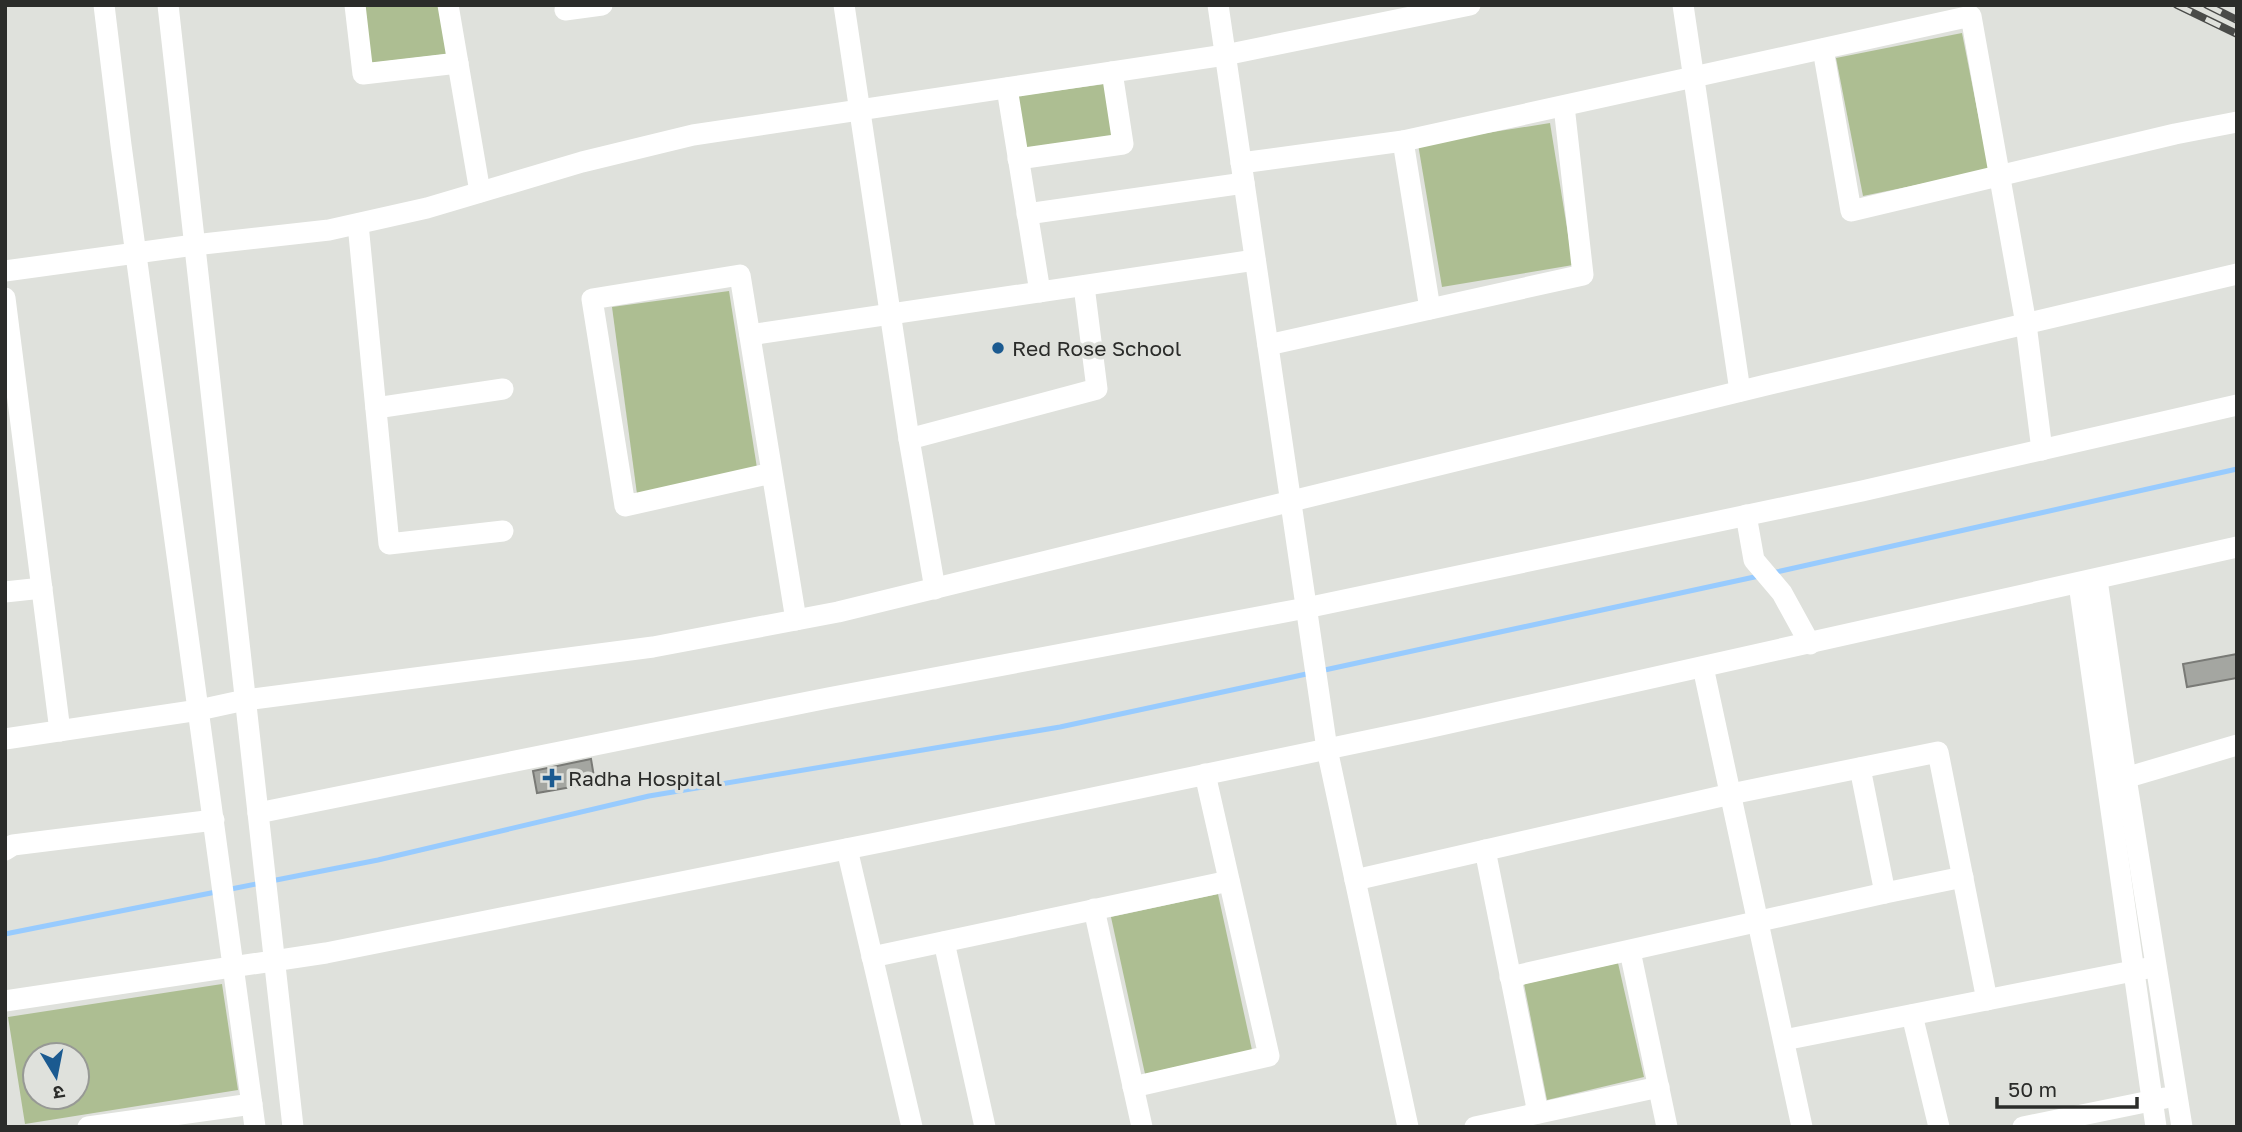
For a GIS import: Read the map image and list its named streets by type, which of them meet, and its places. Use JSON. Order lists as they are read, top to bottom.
{
  "places": {
    "other": ["Red Rose School"],
    "health": ["Radha Hospital"]
  },
  "scale_bar": "50 m",
  "north": "bottom"
}
